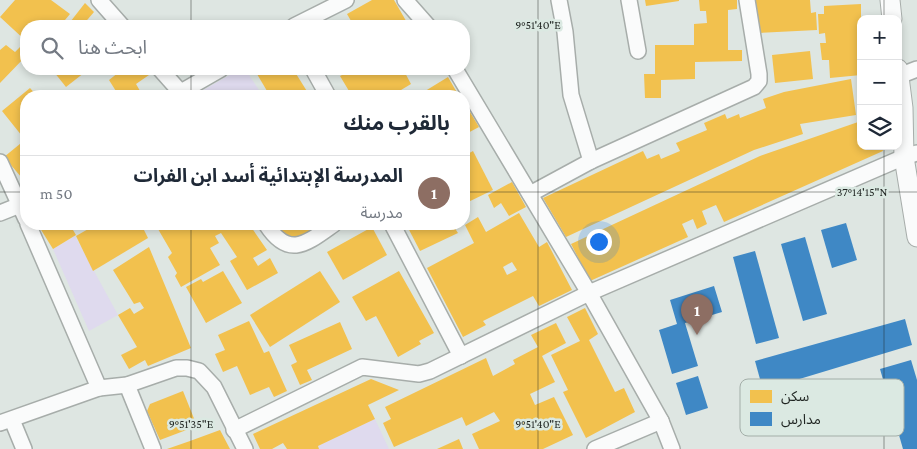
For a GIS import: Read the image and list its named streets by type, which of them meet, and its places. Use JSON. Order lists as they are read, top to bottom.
{
  "legend": ["سكن", "مدارس"],
  "page": {
    "map_buttons": ["+", "−"],
    "search": "ابحث هنا",
    "heading": "بالقرب منك",
    "list": [
      {
        "mark": "1",
        "name": "المدرسة الإبتدائية أسد ابن الفرات",
        "note": "مدرسة",
        "value": "50 m"
      }
    ],
    "pins": "1"
  },
  "coordinates": ["9°51'40\"E", "37°14'15\"N", "9°51'35\"E"]
}
